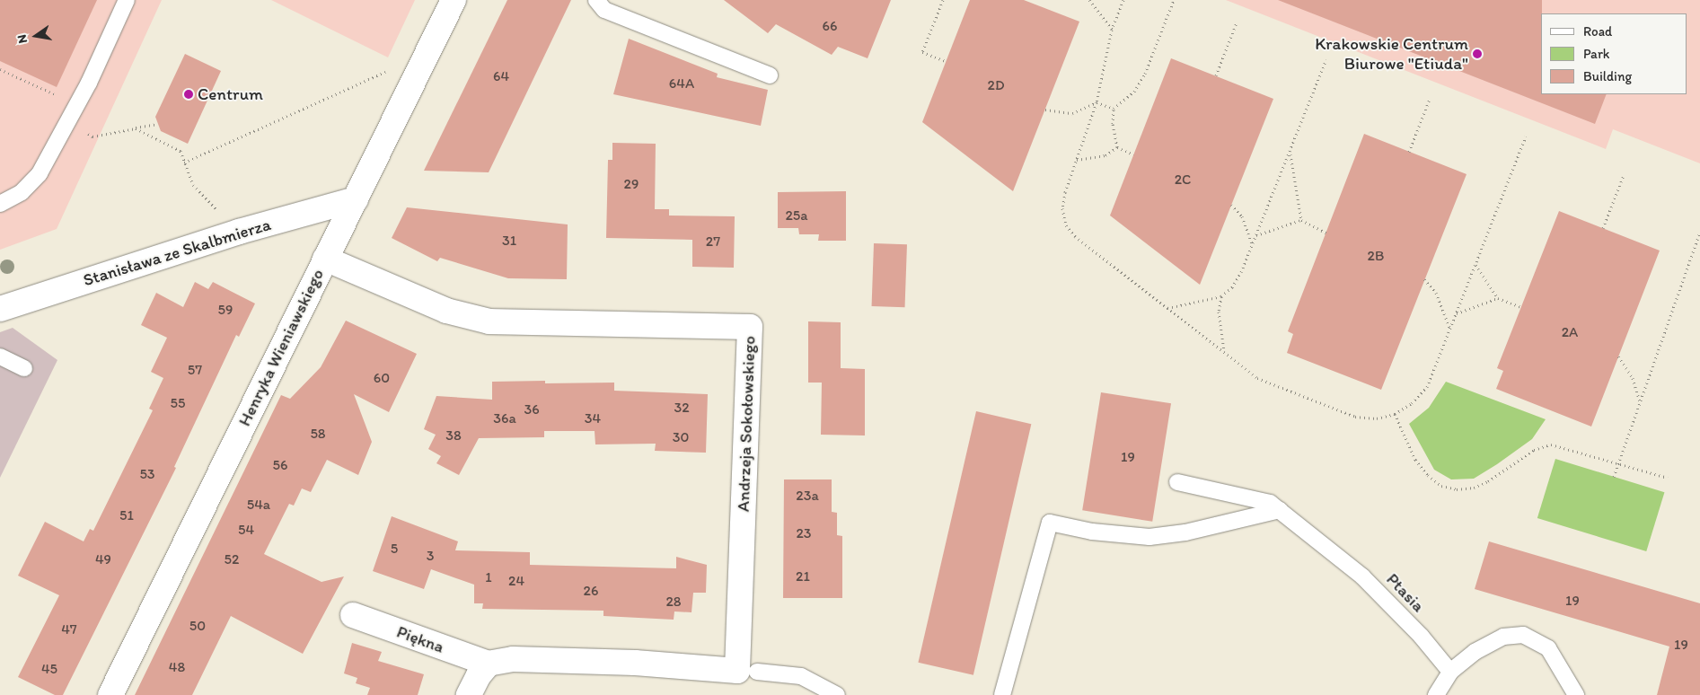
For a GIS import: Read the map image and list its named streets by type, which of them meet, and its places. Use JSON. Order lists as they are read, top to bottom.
{
  "streets": {
    "street": [
      "Stanisława ze Skalbmierza",
      "Henryka Wieniawskiego",
      "Andrzeja Sokołowskiego",
      "Piękna"
    ],
    "lane": ["Ptasia"]
  },
  "crossings": [
    ["Stanisława ze Skalbmierza", "Henryka Wieniawskiego"],
    ["Henryka Wieniawskiego", "Andrzeja Sokołowskiego"],
    ["Andrzeja Sokołowskiego", "Piękna"]
  ],
  "places": ["Krakowskie Centrum Biurowe \"Etiuda\"", "Centrum"],
  "house_numbers": [
    "66",
    "64",
    "64A",
    "2D",
    "2C",
    "29",
    "25a",
    "31",
    "27",
    "2B",
    "59",
    "2A",
    "57",
    "60",
    "55",
    "32",
    "36",
    "36a",
    "34",
    "58",
    "38",
    "30",
    "19",
    "56",
    "53",
    "23a",
    "54a",
    "51",
    "54",
    "23",
    "5",
    "3",
    "49",
    "52",
    "21",
    "1",
    "24",
    "26",
    "19",
    "28",
    "50",
    "47",
    "19",
    "48",
    "45"
  ],
  "legend": ["Road", "Park", "Building"],
  "north": "left"
}
